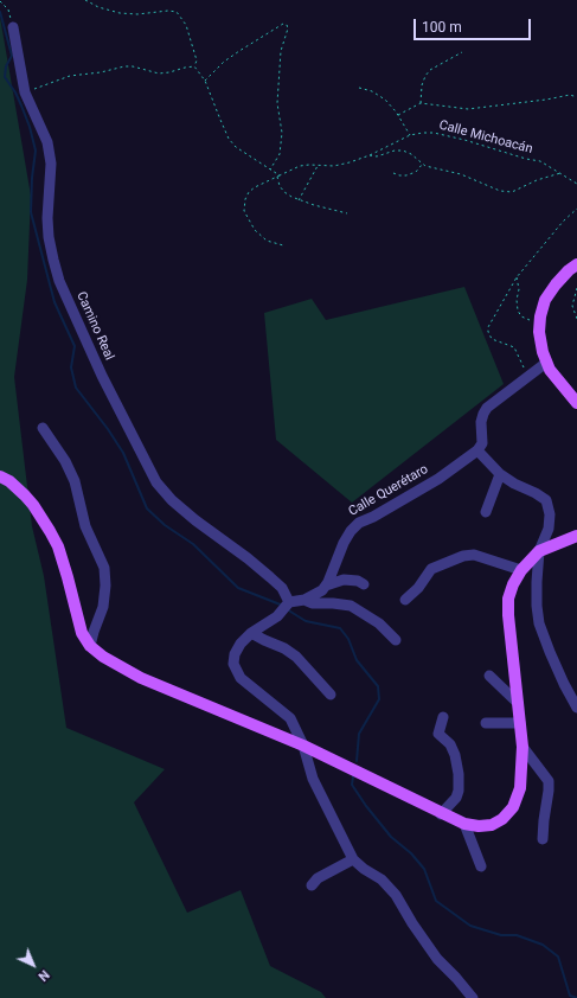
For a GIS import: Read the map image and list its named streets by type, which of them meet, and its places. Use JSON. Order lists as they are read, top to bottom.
{
  "streets": {
    "street": ["Camino Real", "Calle Querétaro"],
    "path": ["Calle Michoacán"]
  },
  "scale_bar": "100 m",
  "north": "bottom right"
}
